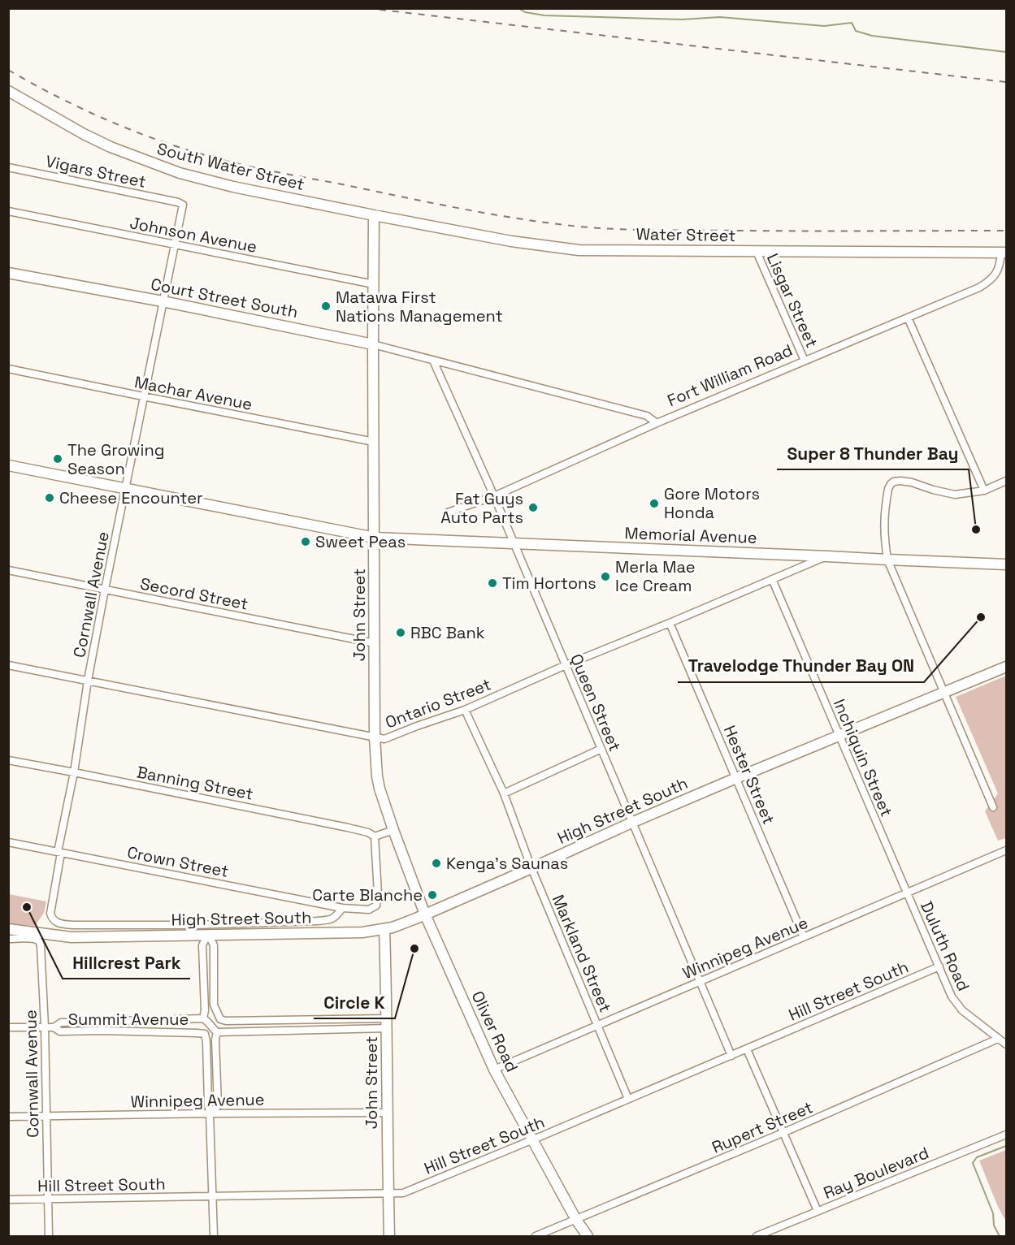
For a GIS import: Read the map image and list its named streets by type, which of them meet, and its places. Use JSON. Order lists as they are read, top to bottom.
{
  "streets": {
    "main road": [
      "South Water Street",
      "Water Street",
      "Court Street South",
      "Memorial Avenue",
      "John Street",
      "High Street South",
      "Oliver Road"
    ],
    "street": [
      "Vigars Street",
      "Johnson Avenue",
      "Lisgar Street",
      "Fort William Road",
      "Machar Avenue",
      "Secord Street",
      "Cornwall Avenue",
      "Queen Street",
      "Ontario Street",
      "Inchiquin Street",
      "Hester Street",
      "Banning Street",
      "Crown Street",
      "Duluth Road",
      "Winnipeg Avenue",
      "Markland Street",
      "Hill Street South",
      "Summit Avenue",
      "Rupert Street",
      "Ray Boulevard"
    ]
  },
  "crossings": [
    ["South Water Street", "Water Street"],
    ["South Water Street", "John Street"],
    ["Vigars Street", "Cornwall Avenue"],
    ["Johnson Avenue", "Cornwall Avenue"],
    ["Johnson Avenue", "John Street"],
    ["Water Street", "Lisgar Street"],
    ["Water Street", "Fort William Road"],
    ["Water Street", "John Street"],
    ["Court Street South", "Fort William Road"],
    ["Court Street South", "Cornwall Avenue"],
    ["Court Street South", "John Street"],
    ["Court Street South", "Queen Street"],
    ["Lisgar Street", "Fort William Road"],
    ["Fort William Road", "Queen Street"],
    ["Machar Avenue", "Cornwall Avenue"],
    ["Machar Avenue", "John Street"],
    ["Memorial Avenue", "Cornwall Avenue"],
    ["Memorial Avenue", "John Street"],
    ["Memorial Avenue", "Queen Street"],
    ["Memorial Avenue", "Ontario Street"],
    ["Secord Street", "Cornwall Avenue"],
    ["Secord Street", "John Street"],
    ["Cornwall Avenue", "Ontario Street"],
    ["Cornwall Avenue", "Banning Street"],
    ["Cornwall Avenue", "Crown Street"],
    ["Cornwall Avenue", "Winnipeg Avenue"],
    ["Cornwall Avenue", "Hill Street South"],
    ["Cornwall Avenue", "Summit Avenue"],
    ["John Street", "Ontario Street"],
    ["John Street", "High Street South"],
    ["John Street", "Winnipeg Avenue"],
    ["John Street", "Hill Street South"],
    ["John Street", "Oliver Road"],
    ["Queen Street", "Ontario Street"],
    ["Queen Street", "High Street South"],
    ["Queen Street", "Winnipeg Avenue"],
    ["Queen Street", "Hill Street South"],
    ["Ontario Street", "Inchiquin Street"],
    ["Ontario Street", "Hester Street"],
    ["Ontario Street", "Markland Street"],
    ["Inchiquin Street", "High Street South"],
    ["Inchiquin Street", "Duluth Road"],
    ["Inchiquin Street", "Winnipeg Avenue"],
    ["Hester Street", "High Street South"],
    ["Hester Street", "Winnipeg Avenue"],
    ["High Street South", "Markland Street"],
    ["High Street South", "Oliver Road"],
    ["Duluth Road", "Winnipeg Avenue"],
    ["Duluth Road", "Hill Street South"],
    ["Duluth Road", "Rupert Street"],
    ["Winnipeg Avenue", "Markland Street"],
    ["Winnipeg Avenue", "Summit Avenue"],
    ["Winnipeg Avenue", "Oliver Road"],
    ["Markland Street", "Hill Street South"],
    ["Hill Street South", "Oliver Road"],
    ["Oliver Road", "Rupert Street"]
  ],
  "places": [
    "Matawa First Nations Management",
    "The Growing Season",
    "Cheese Encounter",
    "Gore Motors Honda",
    "Fat Guys Auto Parts",
    "Super 8 Thunder Bay",
    "Sweet Peas",
    "Merla Mae Ice Cream",
    "Tim Hortons",
    "Travelodge Thunder Bay ON",
    "RBC Bank",
    "Kenga's Saunas",
    "Carte Blanche",
    "Hillcrest Park",
    "Circle K"
  ]
}
